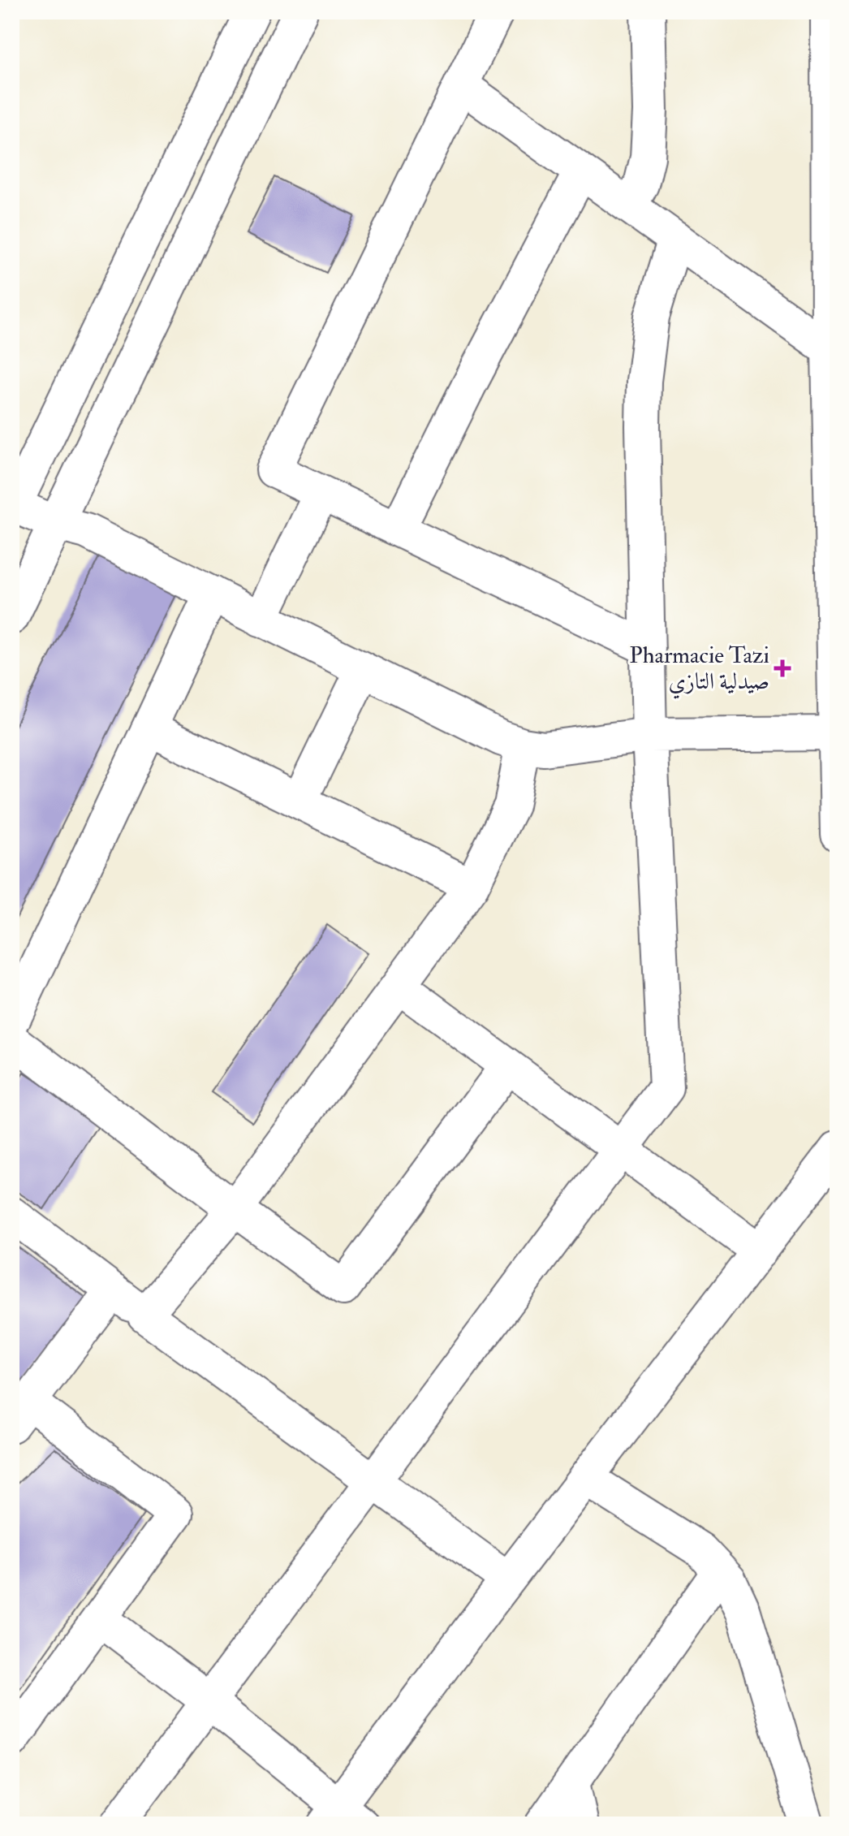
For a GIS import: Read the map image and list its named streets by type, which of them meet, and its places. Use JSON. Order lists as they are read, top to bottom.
{
  "places": {
    "health": ["Pharmacie Tazi صيدلية التازي"]
  }
}
